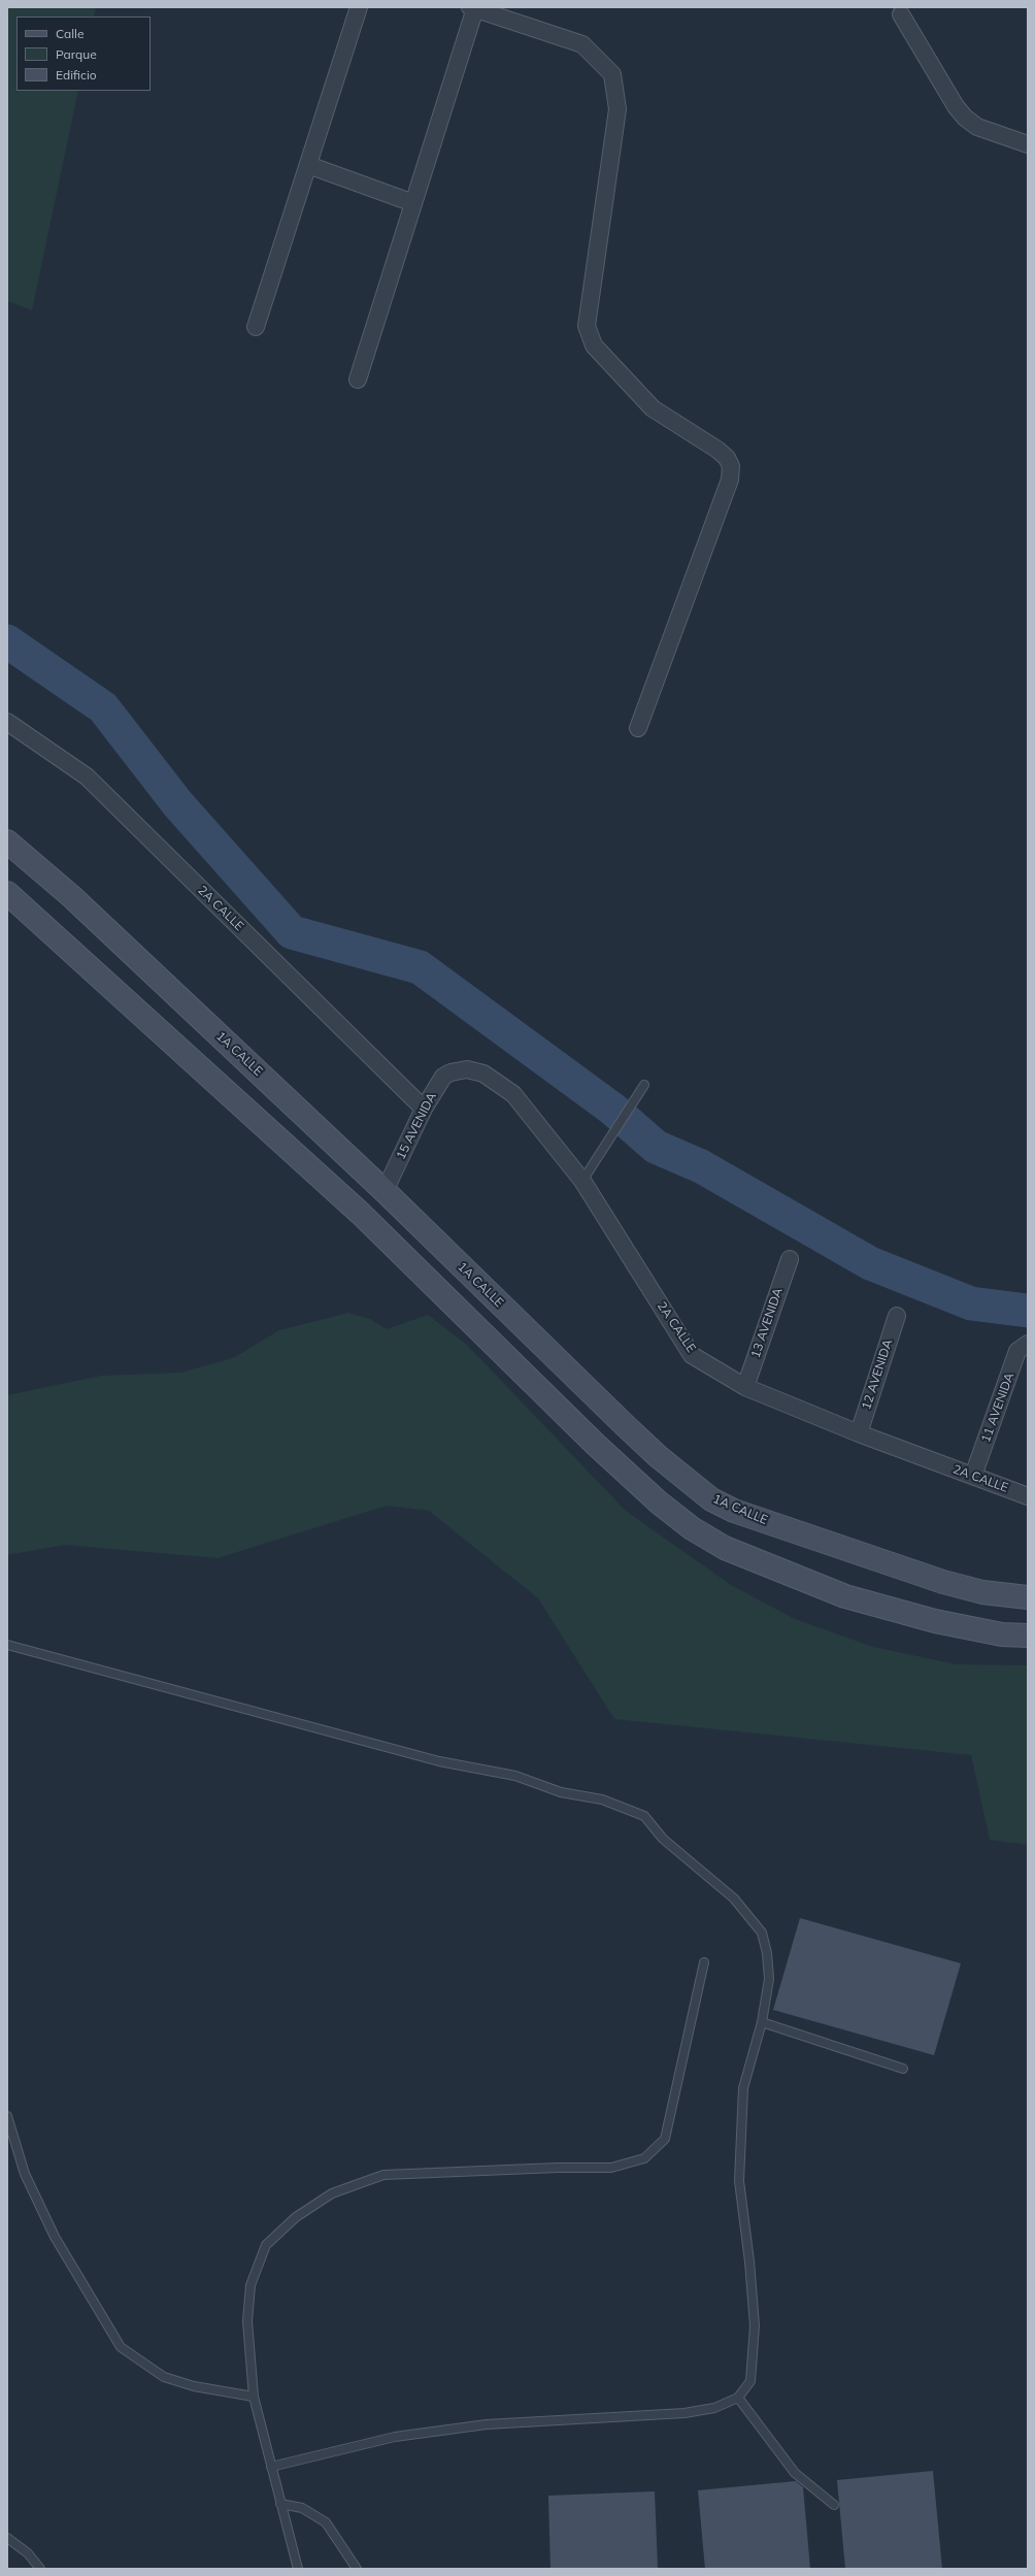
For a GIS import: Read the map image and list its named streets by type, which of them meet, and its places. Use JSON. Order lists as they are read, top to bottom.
{
  "streets": {
    "main road": ["1A CALLE"],
    "street": [
      "2A CALLE",
      "15 AVENIDA",
      "13 AVENIDA",
      "12 AVENIDA",
      "11 AVENIDA"
    ]
  },
  "crossings": [
    ["2A CALLE", "15 AVENIDA"],
    ["2A CALLE", "13 AVENIDA"],
    ["2A CALLE", "12 AVENIDA"],
    ["2A CALLE", "11 AVENIDA"],
    ["1A CALLE", "15 AVENIDA"]
  ],
  "legend": ["Calle", "Parque", "Edificio"]
}
